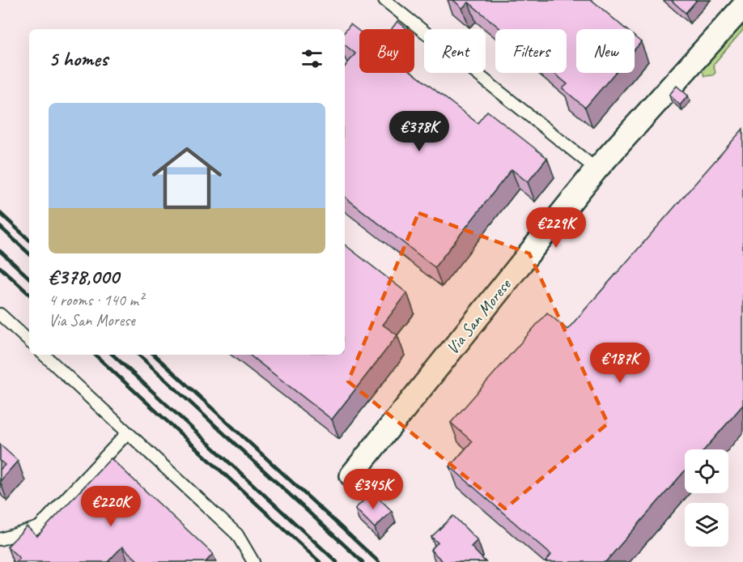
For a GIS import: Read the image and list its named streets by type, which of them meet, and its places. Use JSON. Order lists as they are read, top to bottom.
{
  "streets": {
    "street": ["Via San Morese"]
  },
  "page": {
    "chip": [
      "Buy",
      "Rent",
      "Filters",
      "New"
    ],
    "heading": "5 homes",
    "list": [
      {
        "name": "€378,000",
        "note": "4 rooms · 140 m² · Via San Morese"
      }
    ],
    "price": [
      "€378K",
      "€229K",
      "€187K",
      "€345K",
      "€220K"
    ]
  }
}
